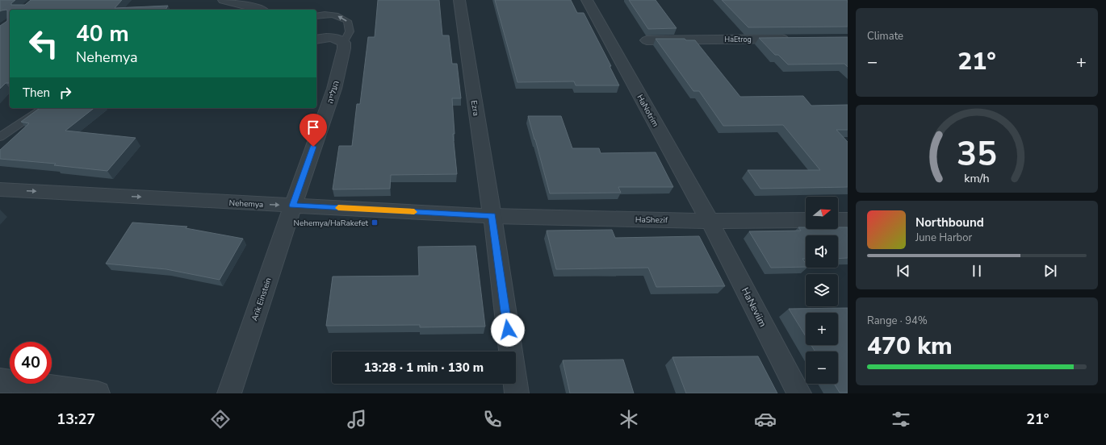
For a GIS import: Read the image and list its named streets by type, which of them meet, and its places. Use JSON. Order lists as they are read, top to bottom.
{
  "streets": {
    "street": [
      "HaEtrog",
      "העלייה",
      "Ezra",
      "HaNotrim",
      "Nehemya",
      "HaShezif",
      "Arik Einstein",
      "HaNeviim"
    ]
  },
  "crossings": [
    ["העלייה", "Nehemya"],
    ["העלייה", "Arik Einstein"],
    ["Ezra", "Nehemya"],
    ["Ezra", "HaShezif"],
    ["HaNotrim", "HaShezif"],
    ["HaNotrim", "HaNeviim"],
    ["Nehemya", "HaShezif"],
    ["Nehemya", "Arik Einstein"],
    ["HaShezif", "HaNeviim"]
  ],
  "one_way": ["Nehemya"],
  "places": {
    "transit": ["Nehemya/HaRakefet"]
  },
  "north": "right",
  "page": {
    "tile": [
      "Climate",
      ["Range · 94%", "470 km"]
    ],
    "turn": ["40 m", "Nehemya"],
    "heat": ["−", "21°", "+"],
    "then": "Then",
    "map_buttons": ["+", "−"],
    "song": ["Northbound", "June Harbor"],
    "limit": "40",
    "trip": "13:28 · 1 min · 130 m",
    "tabs": ["13:27", "21°"],
    "gauge": ["35", "km/h"]
  }
}
